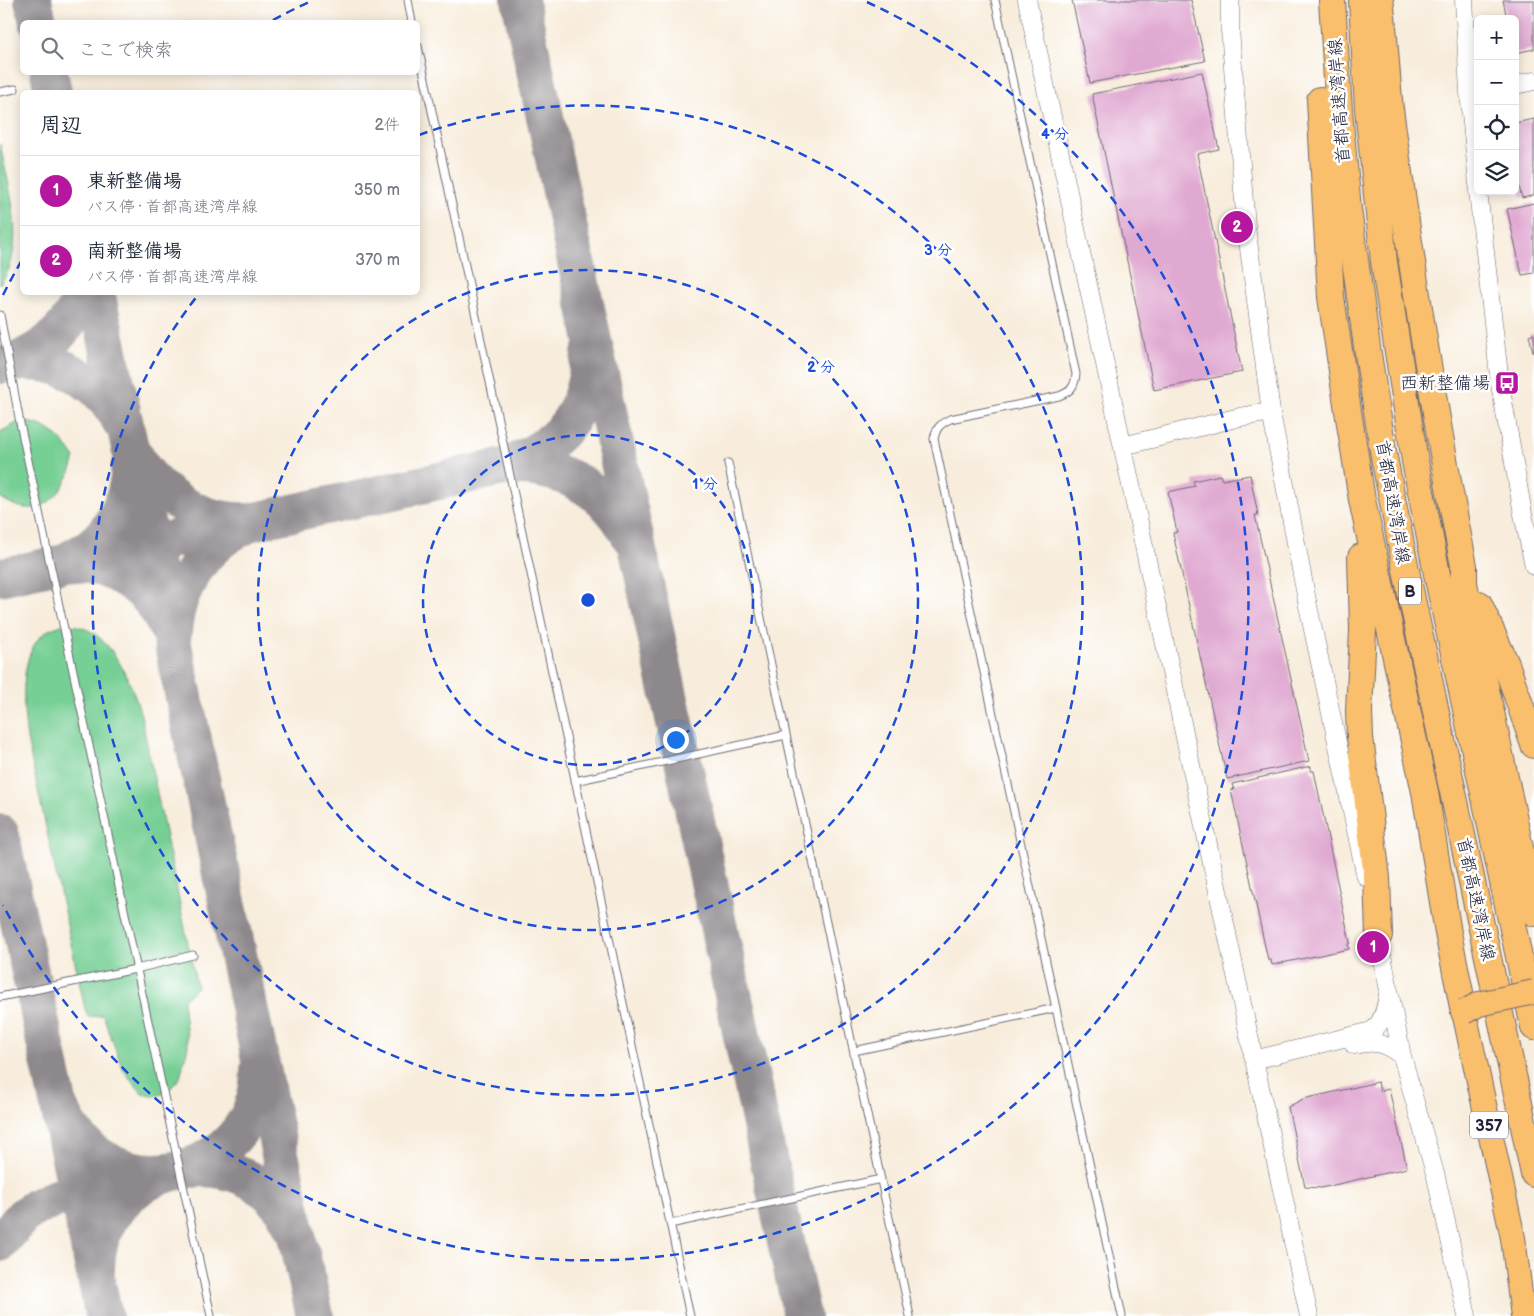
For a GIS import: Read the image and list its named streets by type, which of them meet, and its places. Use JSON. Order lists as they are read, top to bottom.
{
  "streets": {
    "highway": ["首都高速湾岸線", "B", "357"]
  },
  "places": {
    "bus stop": ["西新整備場"]
  },
  "page": {
    "map_buttons": ["+", "−"],
    "search": "ここで検索",
    "heading": ["周辺", "2件"],
    "list": [
      {
        "mark": "1",
        "name": "東新整備場",
        "note": "バス停 · 首都高速湾岸線",
        "value": "350 m"
      },
      {
        "mark": "2",
        "name": "南新整備場",
        "note": "バス停 · 首都高速湾岸線",
        "value": "370 m"
      }
    ],
    "pins": ["2", "1"]
  },
  "rings": [
    "4 分",
    "3 分",
    "2 分",
    "1 分"
  ]
}
